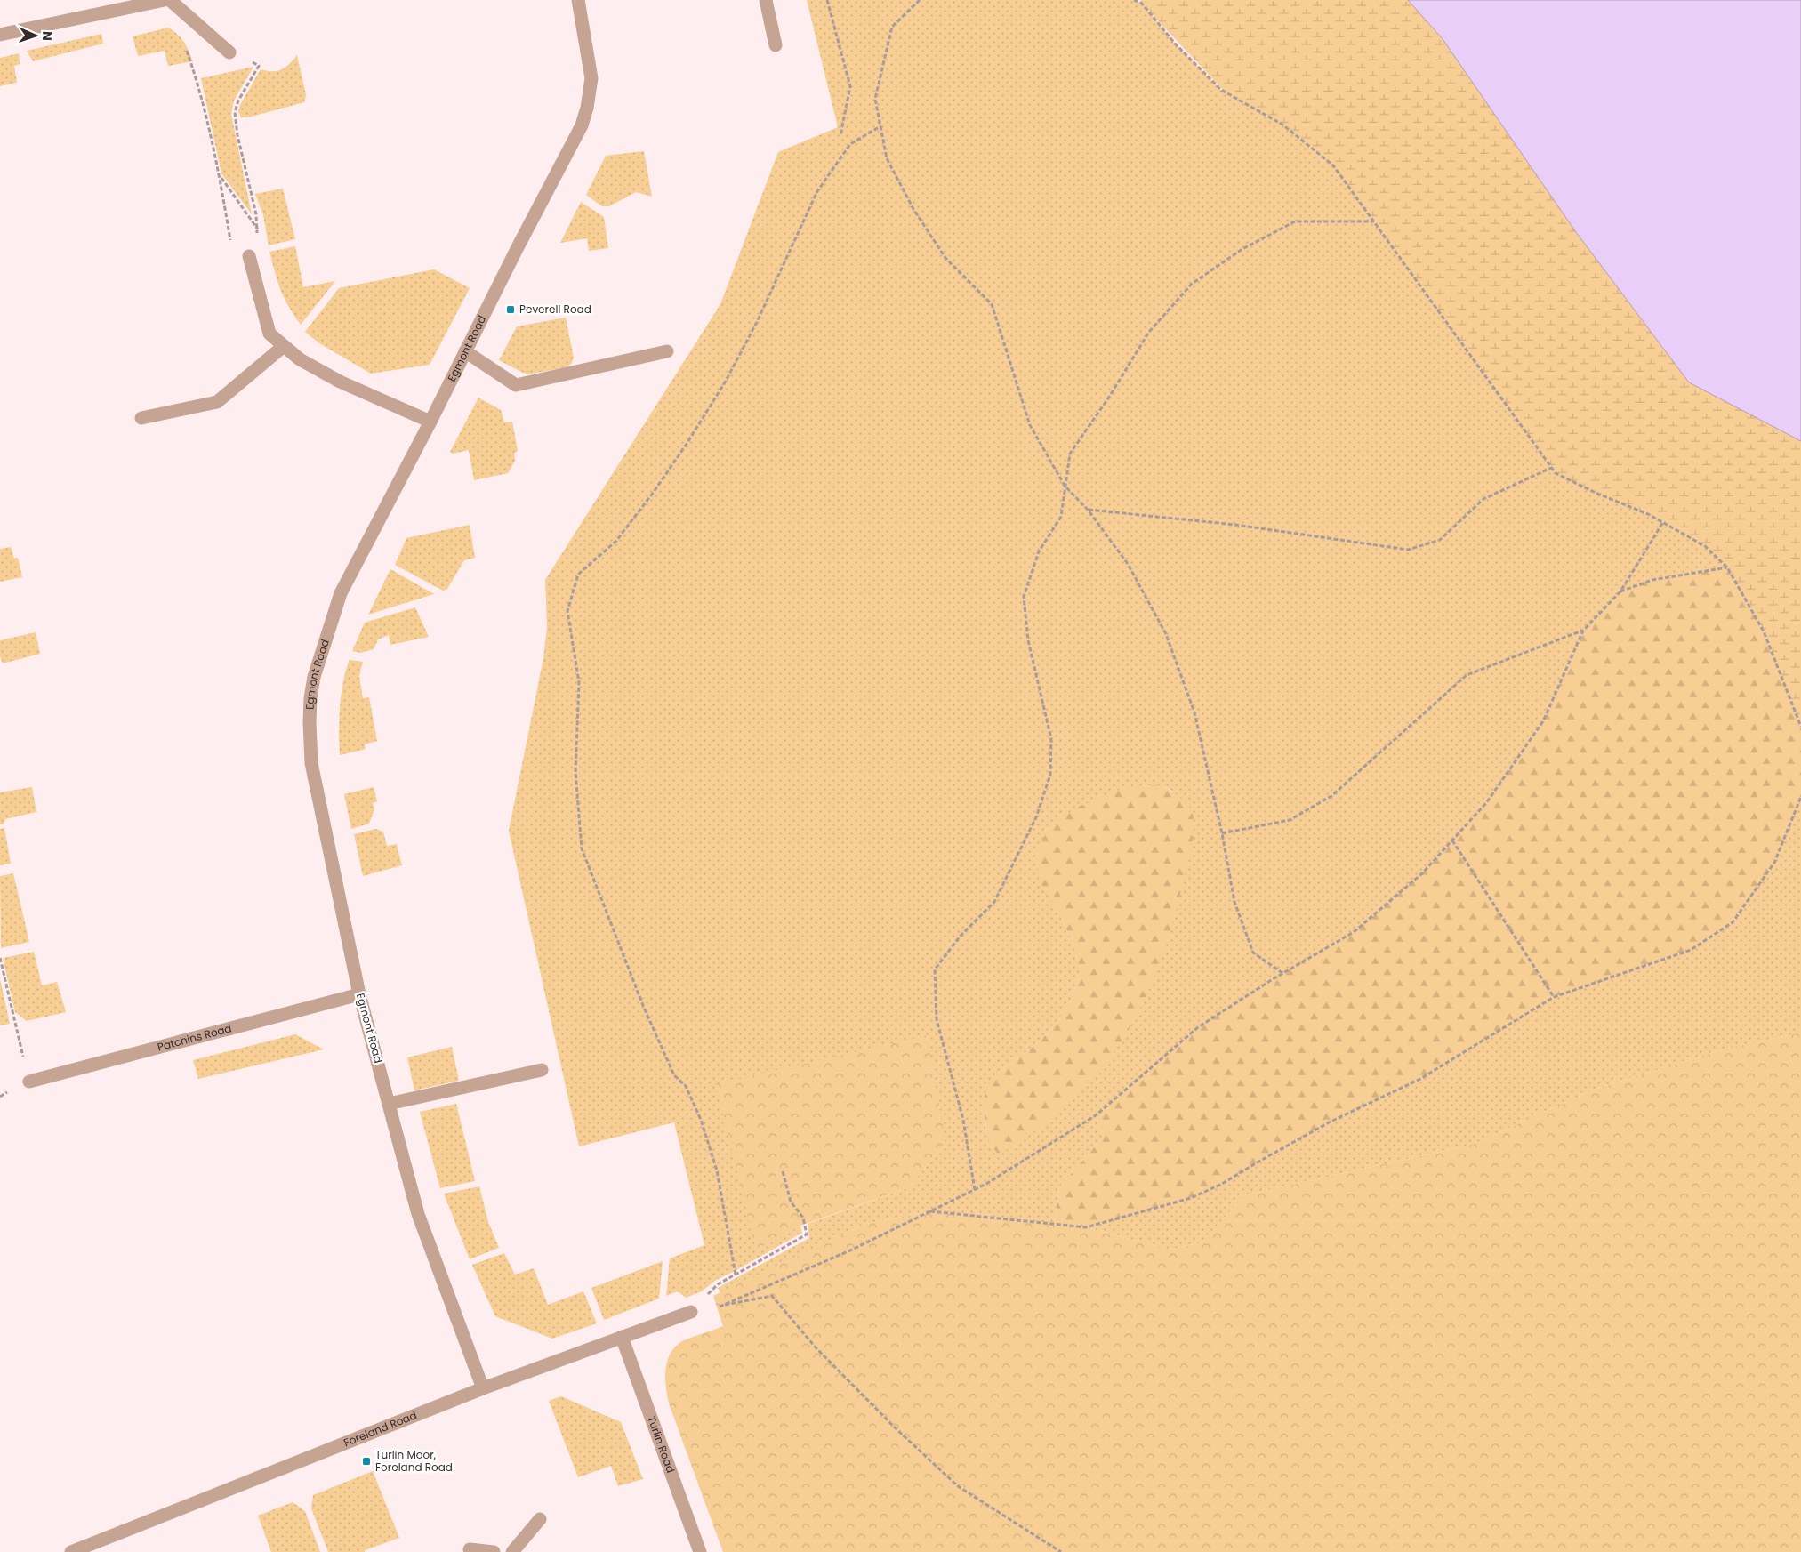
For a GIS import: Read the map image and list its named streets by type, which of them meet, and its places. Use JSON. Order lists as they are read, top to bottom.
{
  "streets": {
    "street": [
      "Egmont Road",
      "Patchins Road",
      "Foreland Road",
      "Turlin Road"
    ]
  },
  "crossings": [
    ["Egmont Road", "Patchins Road"],
    ["Egmont Road", "Foreland Road"],
    ["Foreland Road", "Turlin Road"]
  ],
  "places": {
    "transit": ["Peverell Road", "Turlin Moor, Foreland Road"]
  },
  "north": "right"
}
